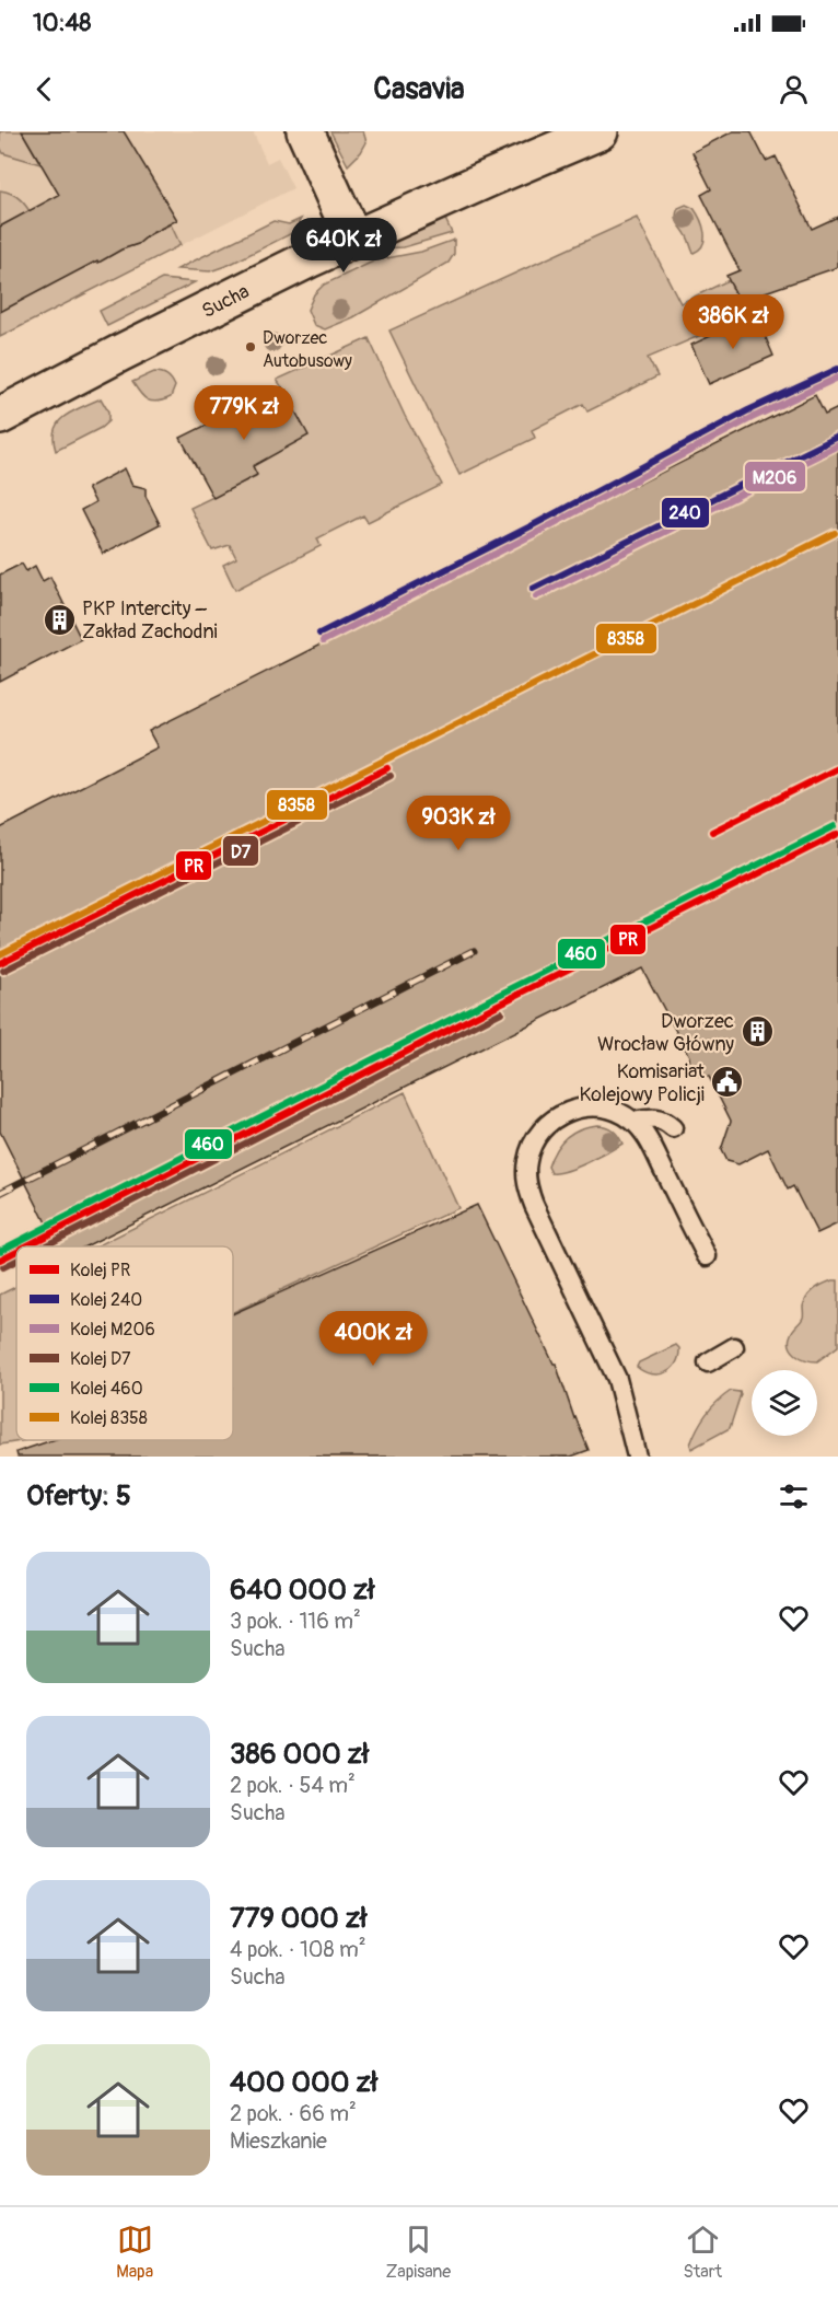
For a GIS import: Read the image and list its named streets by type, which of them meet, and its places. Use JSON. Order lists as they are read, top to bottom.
{
  "streets": {
    "street": ["Sucha"]
  },
  "places": {
    "other": ["Dworzec Autobusowy"],
    "building": ["PKP Intercity – Zakład Zachodni", "Dworzec Wrocław Główny"],
    "public building": ["Komisariat Kolejowy Policji"]
  },
  "lines": [
    "rail line 240",
    "rail line M206",
    "rail line 8358",
    "rail line PR",
    "rail line D7",
    "rail line 460"
  ],
  "legend": [
    "Kolej PR",
    "Kolej 240",
    "Kolej M206",
    "Kolej D7",
    "Kolej 460",
    "Kolej 8358"
  ],
  "page": {
    "status": "10:48",
    "header": "Casavia",
    "price": [
      "640K zł",
      "386K zł",
      "779K zł",
      "903K zł",
      "400K zł"
    ],
    "heading": "Oferty: 5",
    "list": [
      {
        "name": "640 000 zł",
        "note": "3 pok. · 116 m² · Sucha"
      },
      {
        "name": "386 000 zł",
        "note": "2 pok. · 54 m² · Sucha"
      },
      {
        "name": "779 000 zł",
        "note": "4 pok. · 108 m² · Sucha"
      },
      {
        "name": "400 000 zł",
        "note": "2 pok. · 66 m² · Mieszkanie"
      }
    ],
    "tabs": ["Mapa", "Zapisane", "Start"]
  }
}
